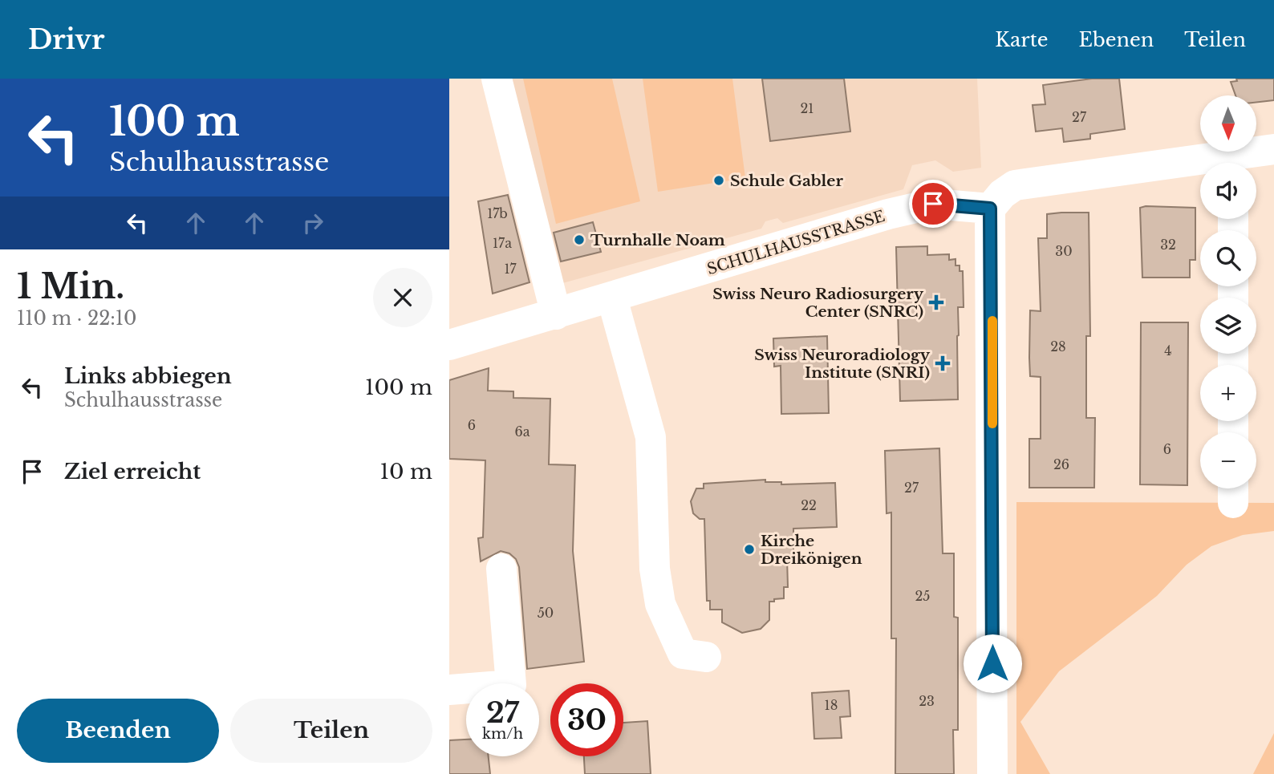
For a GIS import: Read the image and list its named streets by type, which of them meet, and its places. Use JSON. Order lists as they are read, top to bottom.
{
  "streets": {
    "street": ["SCHULHAUSSTRASSE"]
  },
  "places": {
    "other": ["Schule Gabler", "Turnhalle Noam", "Kirche Dreikönigen"],
    "health": ["Swiss Neuro Radiosurgery Center (SNRC)", "Swiss Neuroradiology Institute (SNRI)"]
  },
  "house_numbers": [
    "21",
    "27",
    "17b",
    "17a",
    "32",
    "30",
    "17",
    "28",
    "4",
    "6",
    "6a",
    "6",
    "26",
    "27",
    "22",
    "25",
    "50",
    "23",
    "18"
  ],
  "north": "bottom",
  "page": {
    "header": "Drivr",
    "nav": ["Karte", "Ebenen", "Teilen"],
    "turn": ["100 m", "Schulhausstrasse"],
    "map_buttons": ["+", "−"],
    "heading": ["1 Min.", "110 m · 22:10"],
    "list": [
      {
        "name": "Links abbiegen",
        "note": "Schulhausstrasse",
        "value": "100 m"
      },
      {
        "name": "Ziel erreicht",
        "value": "10 m"
      }
    ],
    "speed": "27 km/h",
    "limit": "30",
    "buttons": ["Beenden", "Teilen"]
  }
}
